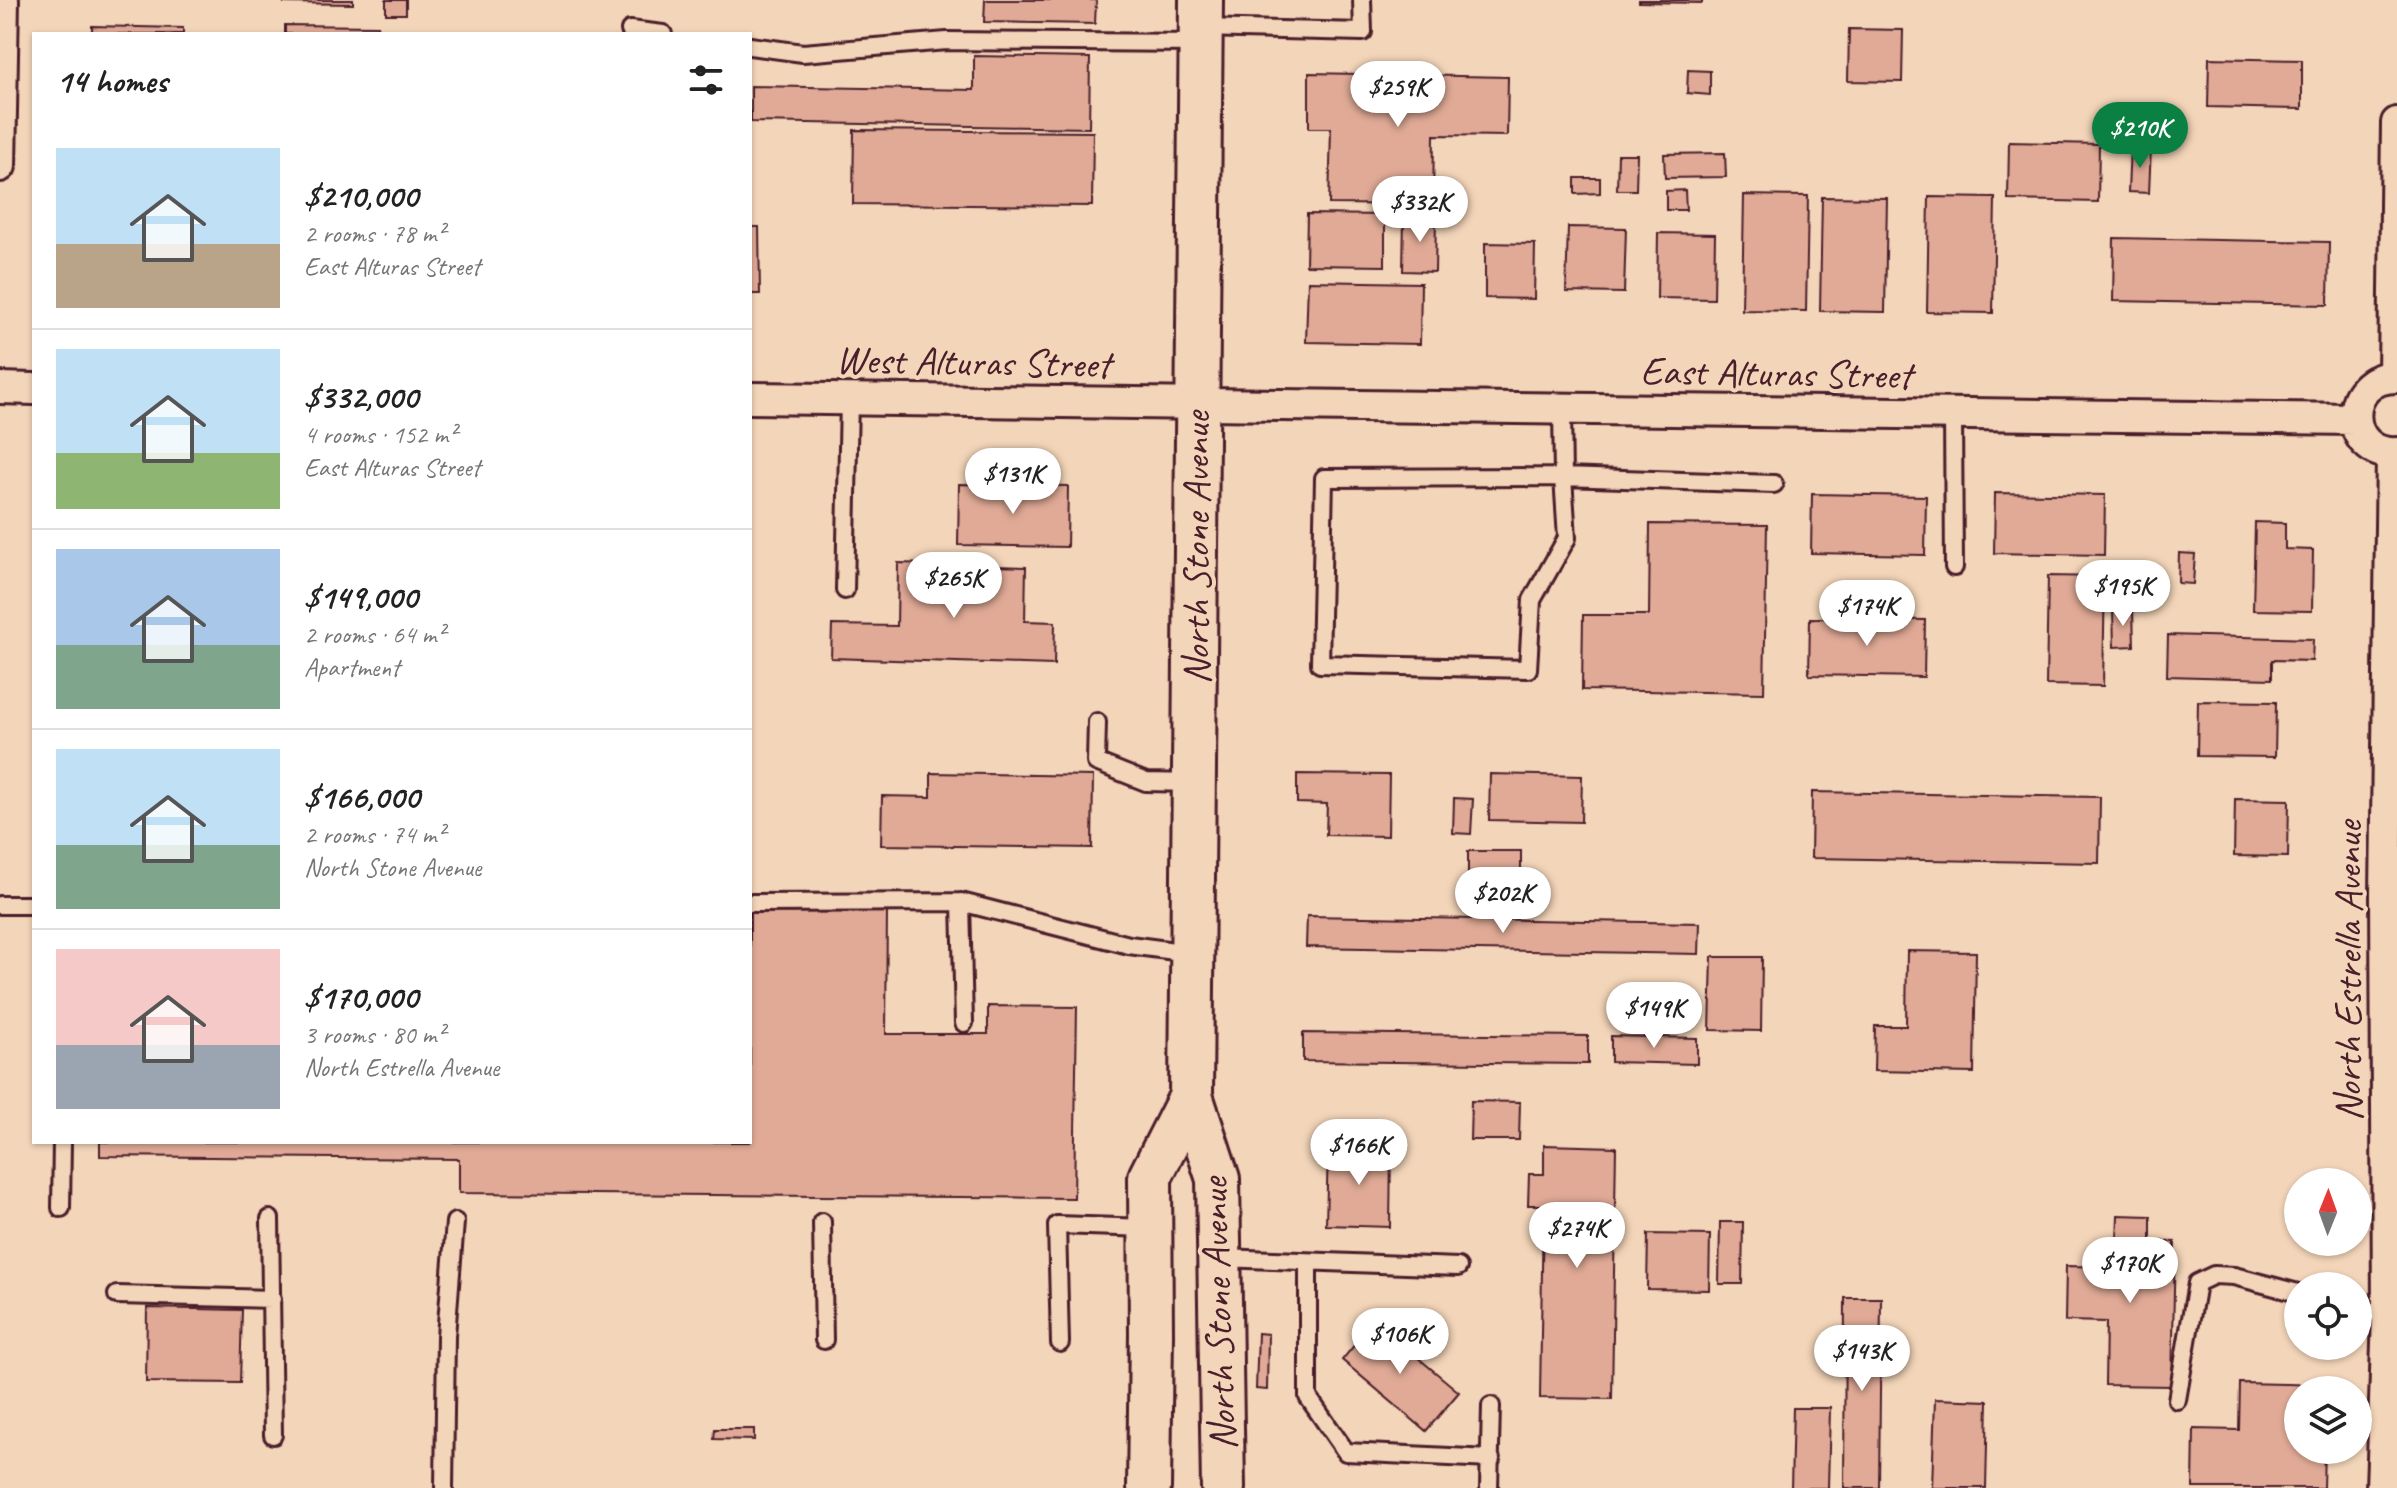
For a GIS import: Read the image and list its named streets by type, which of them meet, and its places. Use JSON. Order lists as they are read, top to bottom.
{
  "streets": {
    "main road": ["North Stone Avenue"],
    "street": ["West Alturas Street", "East Alturas Street", "North Estrella Avenue"]
  },
  "crossings": [
    ["West Alturas Street", "East Alturas Street"],
    ["West Alturas Street", "North Stone Avenue"],
    ["East Alturas Street", "North Stone Avenue"]
  ],
  "north": "top",
  "page": {
    "heading": "14 homes",
    "price": [
      "$259K",
      "$210K",
      "$332K",
      "$131K",
      "$265K",
      "$195K",
      "$174K",
      "$202K",
      "$149K",
      "$166K",
      "$274K",
      "$170K",
      "$106K",
      "$143K"
    ],
    "list": [
      {
        "name": "$210,000",
        "note": "2 rooms · 78 m² · East Alturas Street"
      },
      {
        "name": "$332,000",
        "note": "4 rooms · 152 m² · East Alturas Street"
      },
      {
        "name": "$149,000",
        "note": "2 rooms · 64 m² · Apartment"
      },
      {
        "name": "$166,000",
        "note": "2 rooms · 74 m² · North Stone Avenue"
      },
      {
        "name": "$170,000",
        "note": "3 rooms · 80 m² · North Estrella Avenue"
      }
    ]
  }
}
